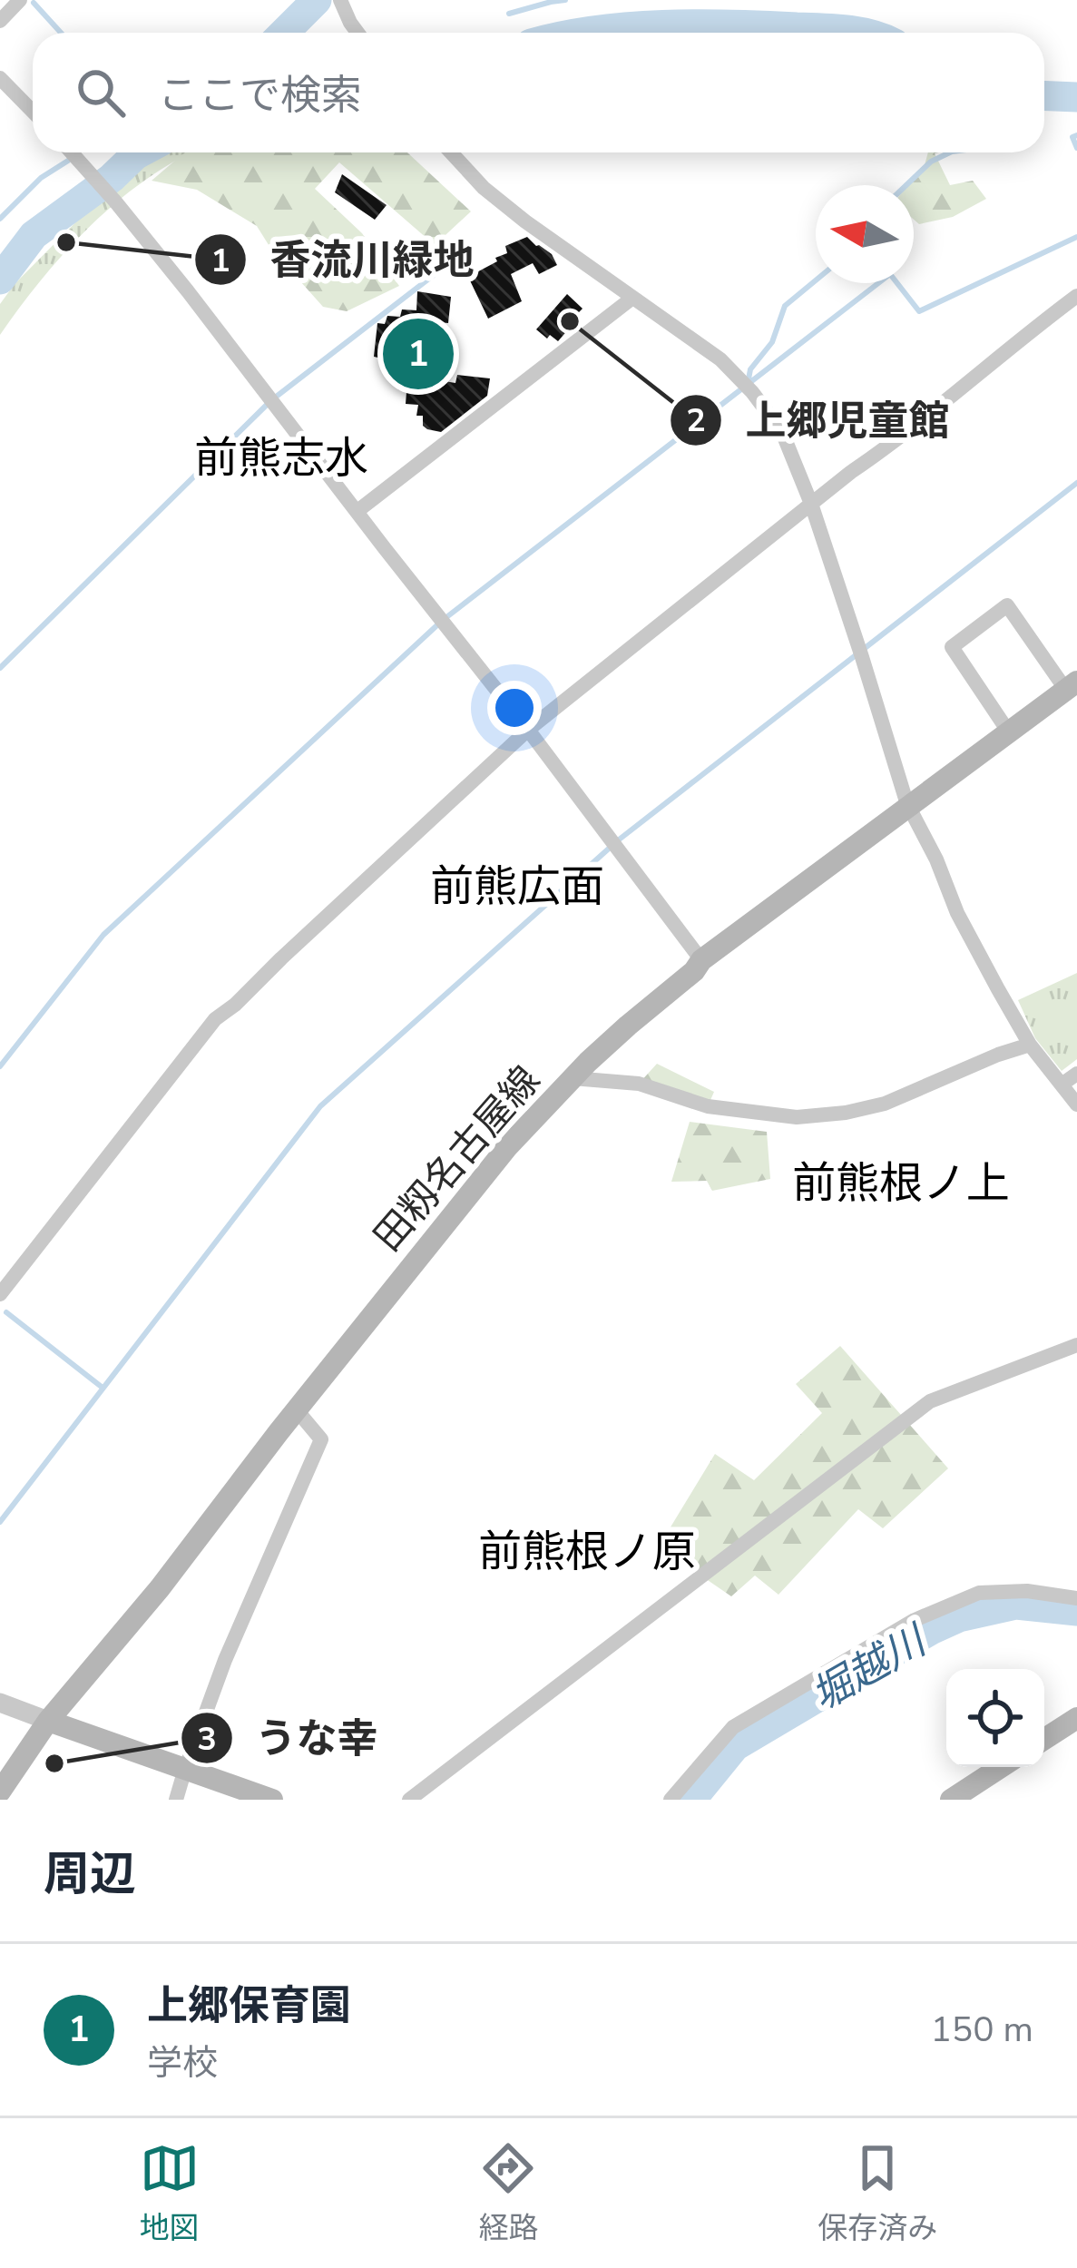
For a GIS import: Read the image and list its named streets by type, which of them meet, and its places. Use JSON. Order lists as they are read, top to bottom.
{
  "streets": {
    "main road": ["田籾名古屋線"]
  },
  "districts": [
    "前熊志水",
    "前熊広面",
    "前熊根ノ上",
    "前熊根ノ原"
  ],
  "water": ["堀越川"],
  "places": ["香流川緑地", "上郷児童館", "うな幸"],
  "north": "left",
  "page": {
    "search": "ここで検索",
    "pins": "1",
    "heading": "周辺",
    "list": [
      {
        "mark": "1",
        "name": "上郷保育園",
        "note": "学校",
        "value": "150 m"
      }
    ],
    "nav": ["地図", "経路", "保存済み"]
  }
}
